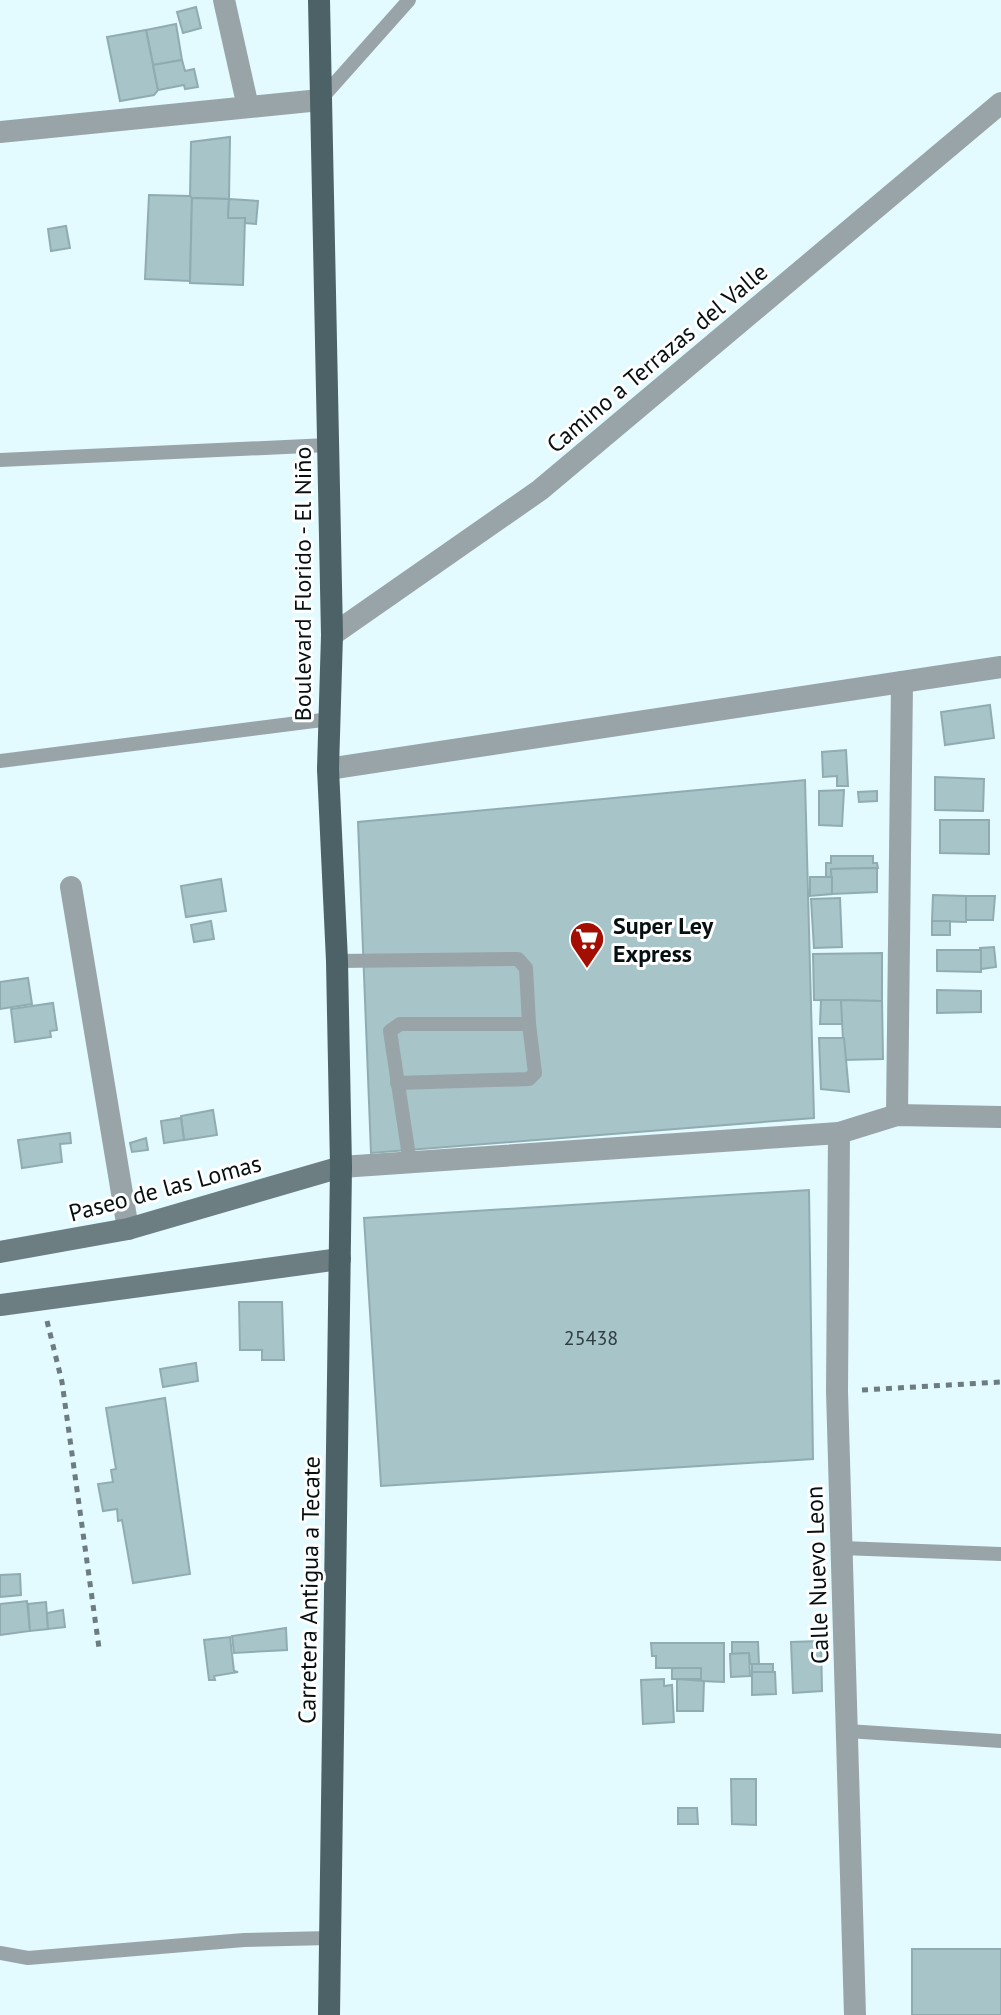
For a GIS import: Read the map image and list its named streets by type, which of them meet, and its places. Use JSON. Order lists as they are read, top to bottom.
{
  "streets": {
    "main road": ["Boulevard Florido - El Niño", "Paseo de las Lomas", "Carretera Antigua a Tecate"],
    "street": ["Camino a Terrazas del Valle", "Calle Nuevo Leon"]
  },
  "crossings": [
    ["Camino a Terrazas del Valle", "Boulevard Florido - El Niño"],
    ["Boulevard Florido - El Niño", "Paseo de las Lomas"],
    ["Boulevard Florido - El Niño", "Carretera Antigua a Tecate"],
    ["Paseo de las Lomas", "Carretera Antigua a Tecate"]
  ],
  "places": {
    "supermarket": ["Super Ley Express"]
  },
  "house_numbers": ["25438"]
}
